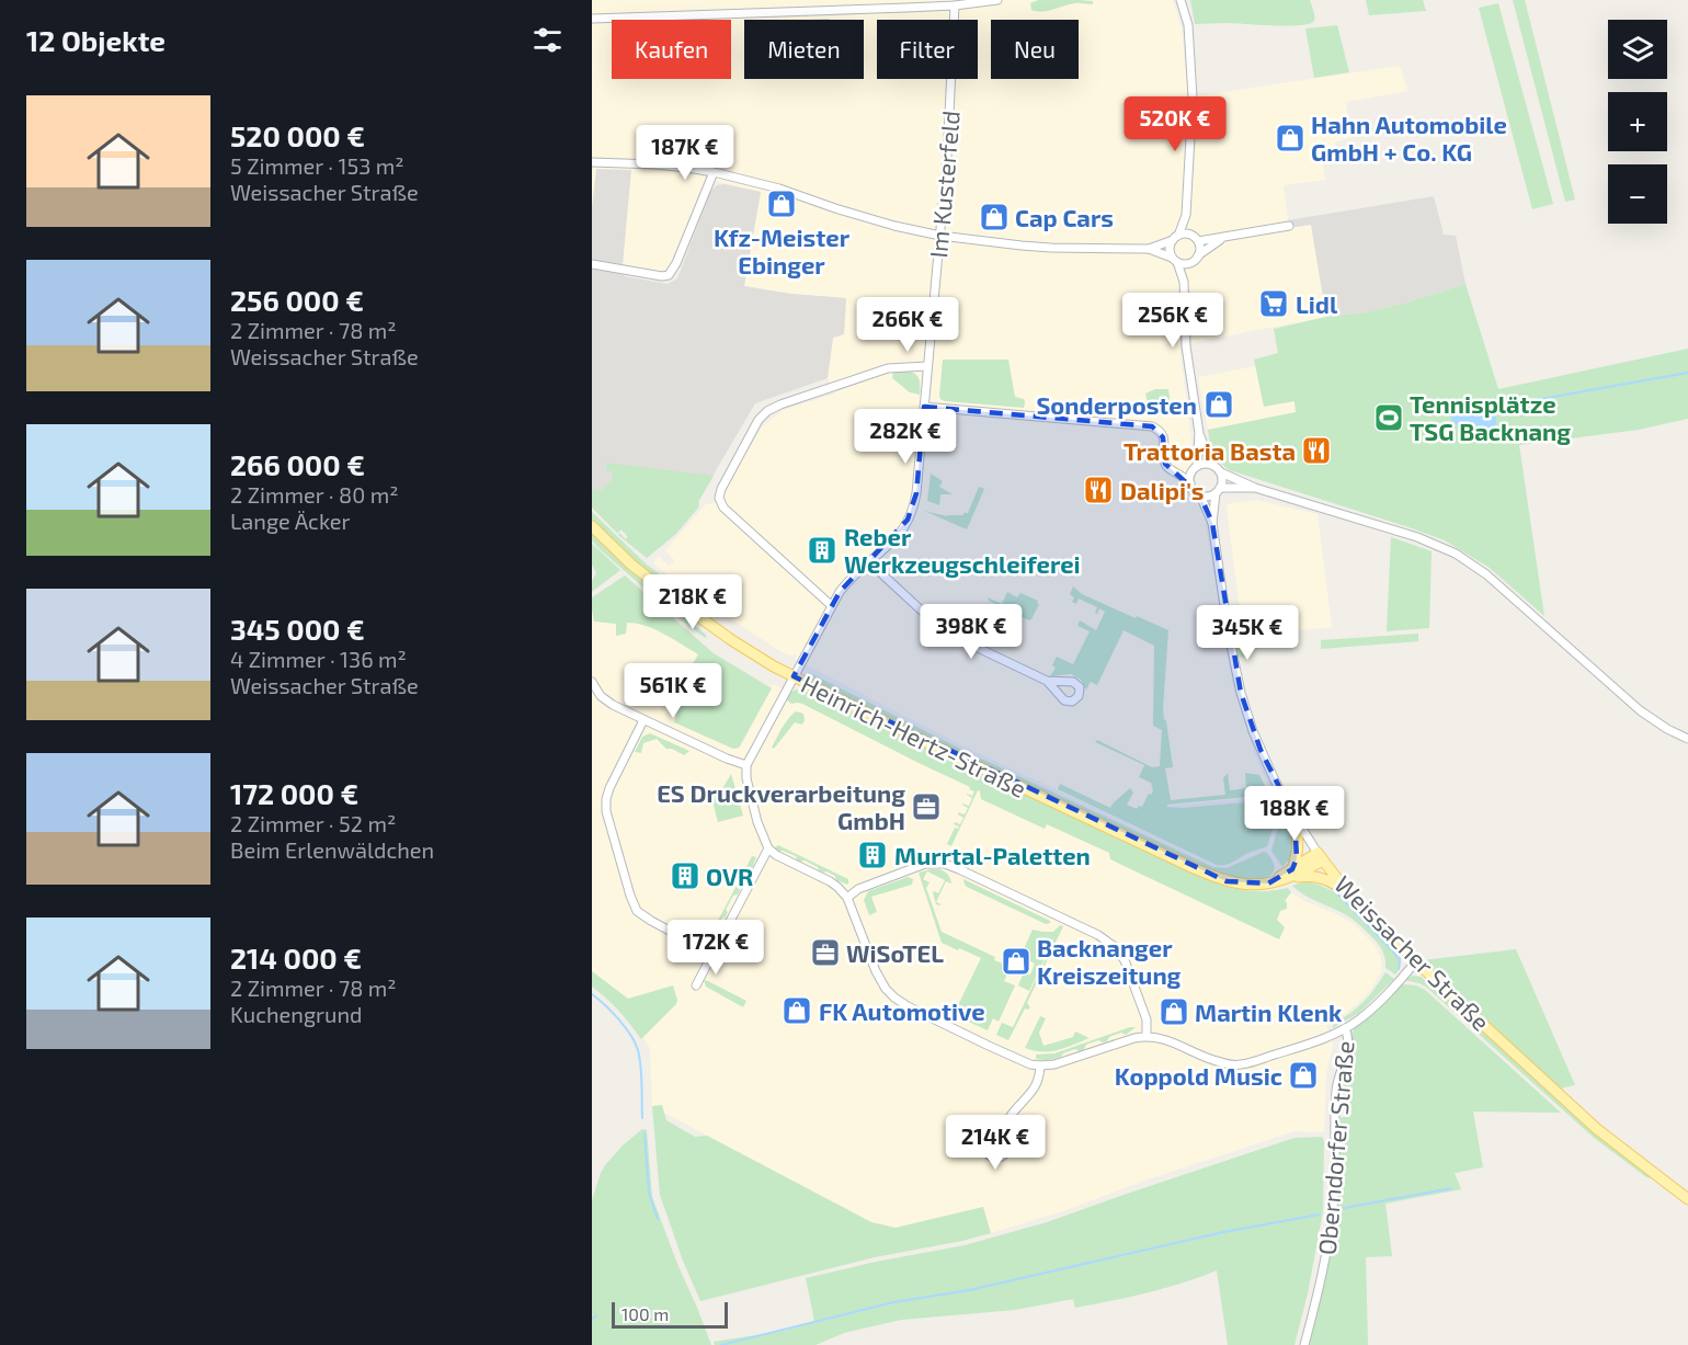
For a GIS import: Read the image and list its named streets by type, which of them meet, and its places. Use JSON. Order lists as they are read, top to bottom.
{
  "streets": {
    "main road": ["Heinrich-Hertz-Straße", "Weissacher Straße"],
    "street": ["Im Kusterfeld", "Oberndorfer Straße"]
  },
  "crossings": [
    ["Im Kusterfeld", "Heinrich-Hertz-Straße"],
    ["Heinrich-Hertz-Straße", "Weissacher Straße"]
  ],
  "places": {
    "shop": [
      "Hahn Automobile GmbH + Co. KG",
      "Kfz-Meister Ebinger",
      "Cap Cars",
      "Sonderposten",
      "Backnanger Kreiszeitung",
      "FK Automotive",
      "Martin Klenk",
      "Koppold Music"
    ],
    "supermarket": ["Lidl"],
    "sports": ["Tennisplätze TSG Backnang"],
    "restaurant": ["Trattoria Basta", "Dalipi's"],
    "building": ["Reber Werkzeugschleiferei", "Murrtal-Paletten", "OVR"],
    "office": ["ES Druckverarbeitung GmbH", "WiSoTEL"]
  },
  "scale_bar": "100 m",
  "page": {
    "heading": "12 Objekte",
    "map_buttons": ["+", "−"],
    "chip": [
      "Kaufen",
      "Mieten",
      "Filter",
      "Neu"
    ],
    "list": [
      {
        "name": "520 000 €",
        "note": "5 Zimmer · 153 m² · Weissacher Straße"
      },
      {
        "name": "256 000 €",
        "note": "2 Zimmer · 78 m² · Weissacher Straße"
      },
      {
        "name": "266 000 €",
        "note": "2 Zimmer · 80 m² · Lange Äcker"
      },
      {
        "name": "345 000 €",
        "note": "4 Zimmer · 136 m² · Weissacher Straße"
      },
      {
        "name": "172 000 €",
        "note": "2 Zimmer · 52 m² · Beim Erlenwäldchen"
      },
      {
        "name": "214 000 €",
        "note": "2 Zimmer · 78 m² · Kuchengrund"
      }
    ],
    "price": [
      "520K €",
      "187K €",
      "256K €",
      "266K €",
      "282K €",
      "218K €",
      "398K €",
      "345K €",
      "561K €",
      "188K €",
      "172K €",
      "214K €"
    ],
    "scale": "100 m"
  }
}
